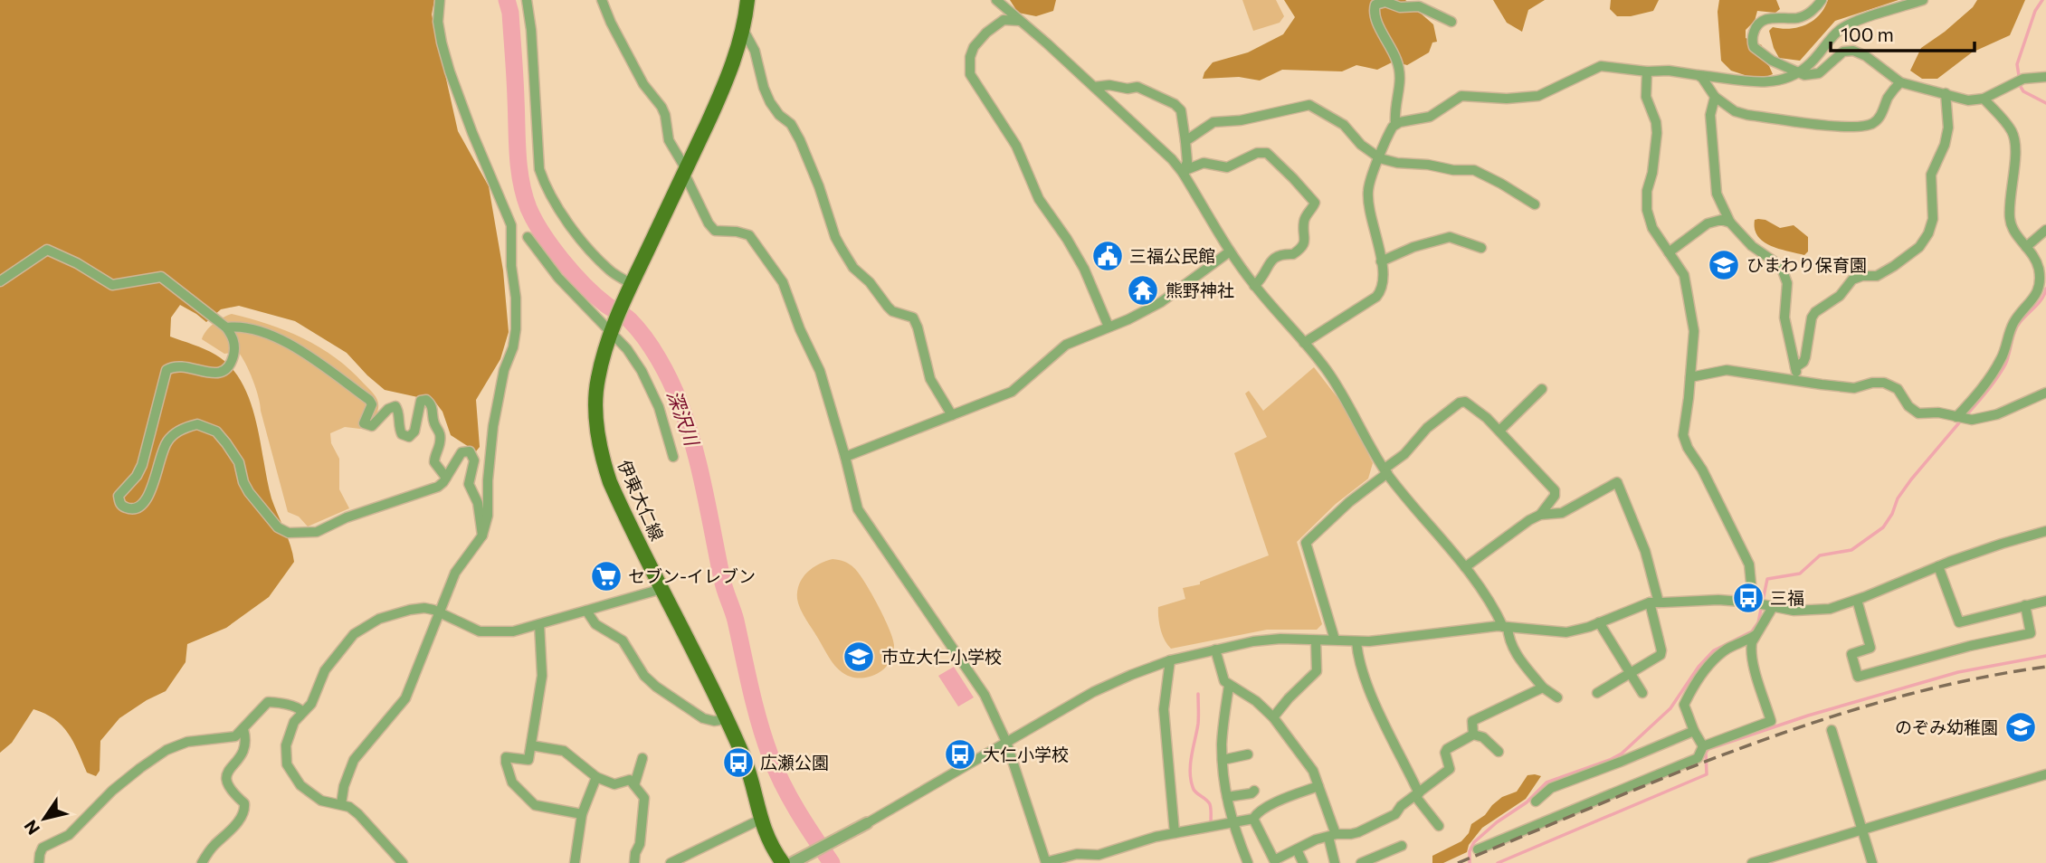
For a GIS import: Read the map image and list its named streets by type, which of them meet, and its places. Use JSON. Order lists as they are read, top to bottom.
{
  "streets": {
    "main road": ["伊東大仁線"]
  },
  "water": ["深沢川"],
  "places": {
    "public building": ["三福公民館"],
    "school or university": ["ひまわり保育園", "市立大仁小学校", "のぞみ幼稚園"],
    "temple": ["熊野神社"],
    "supermarket": ["セブン-イレブン"],
    "bus stop": ["三福", "大仁小学校", "広瀬公園"]
  },
  "scale_bar": "100 m",
  "north": "bottom left"
}
